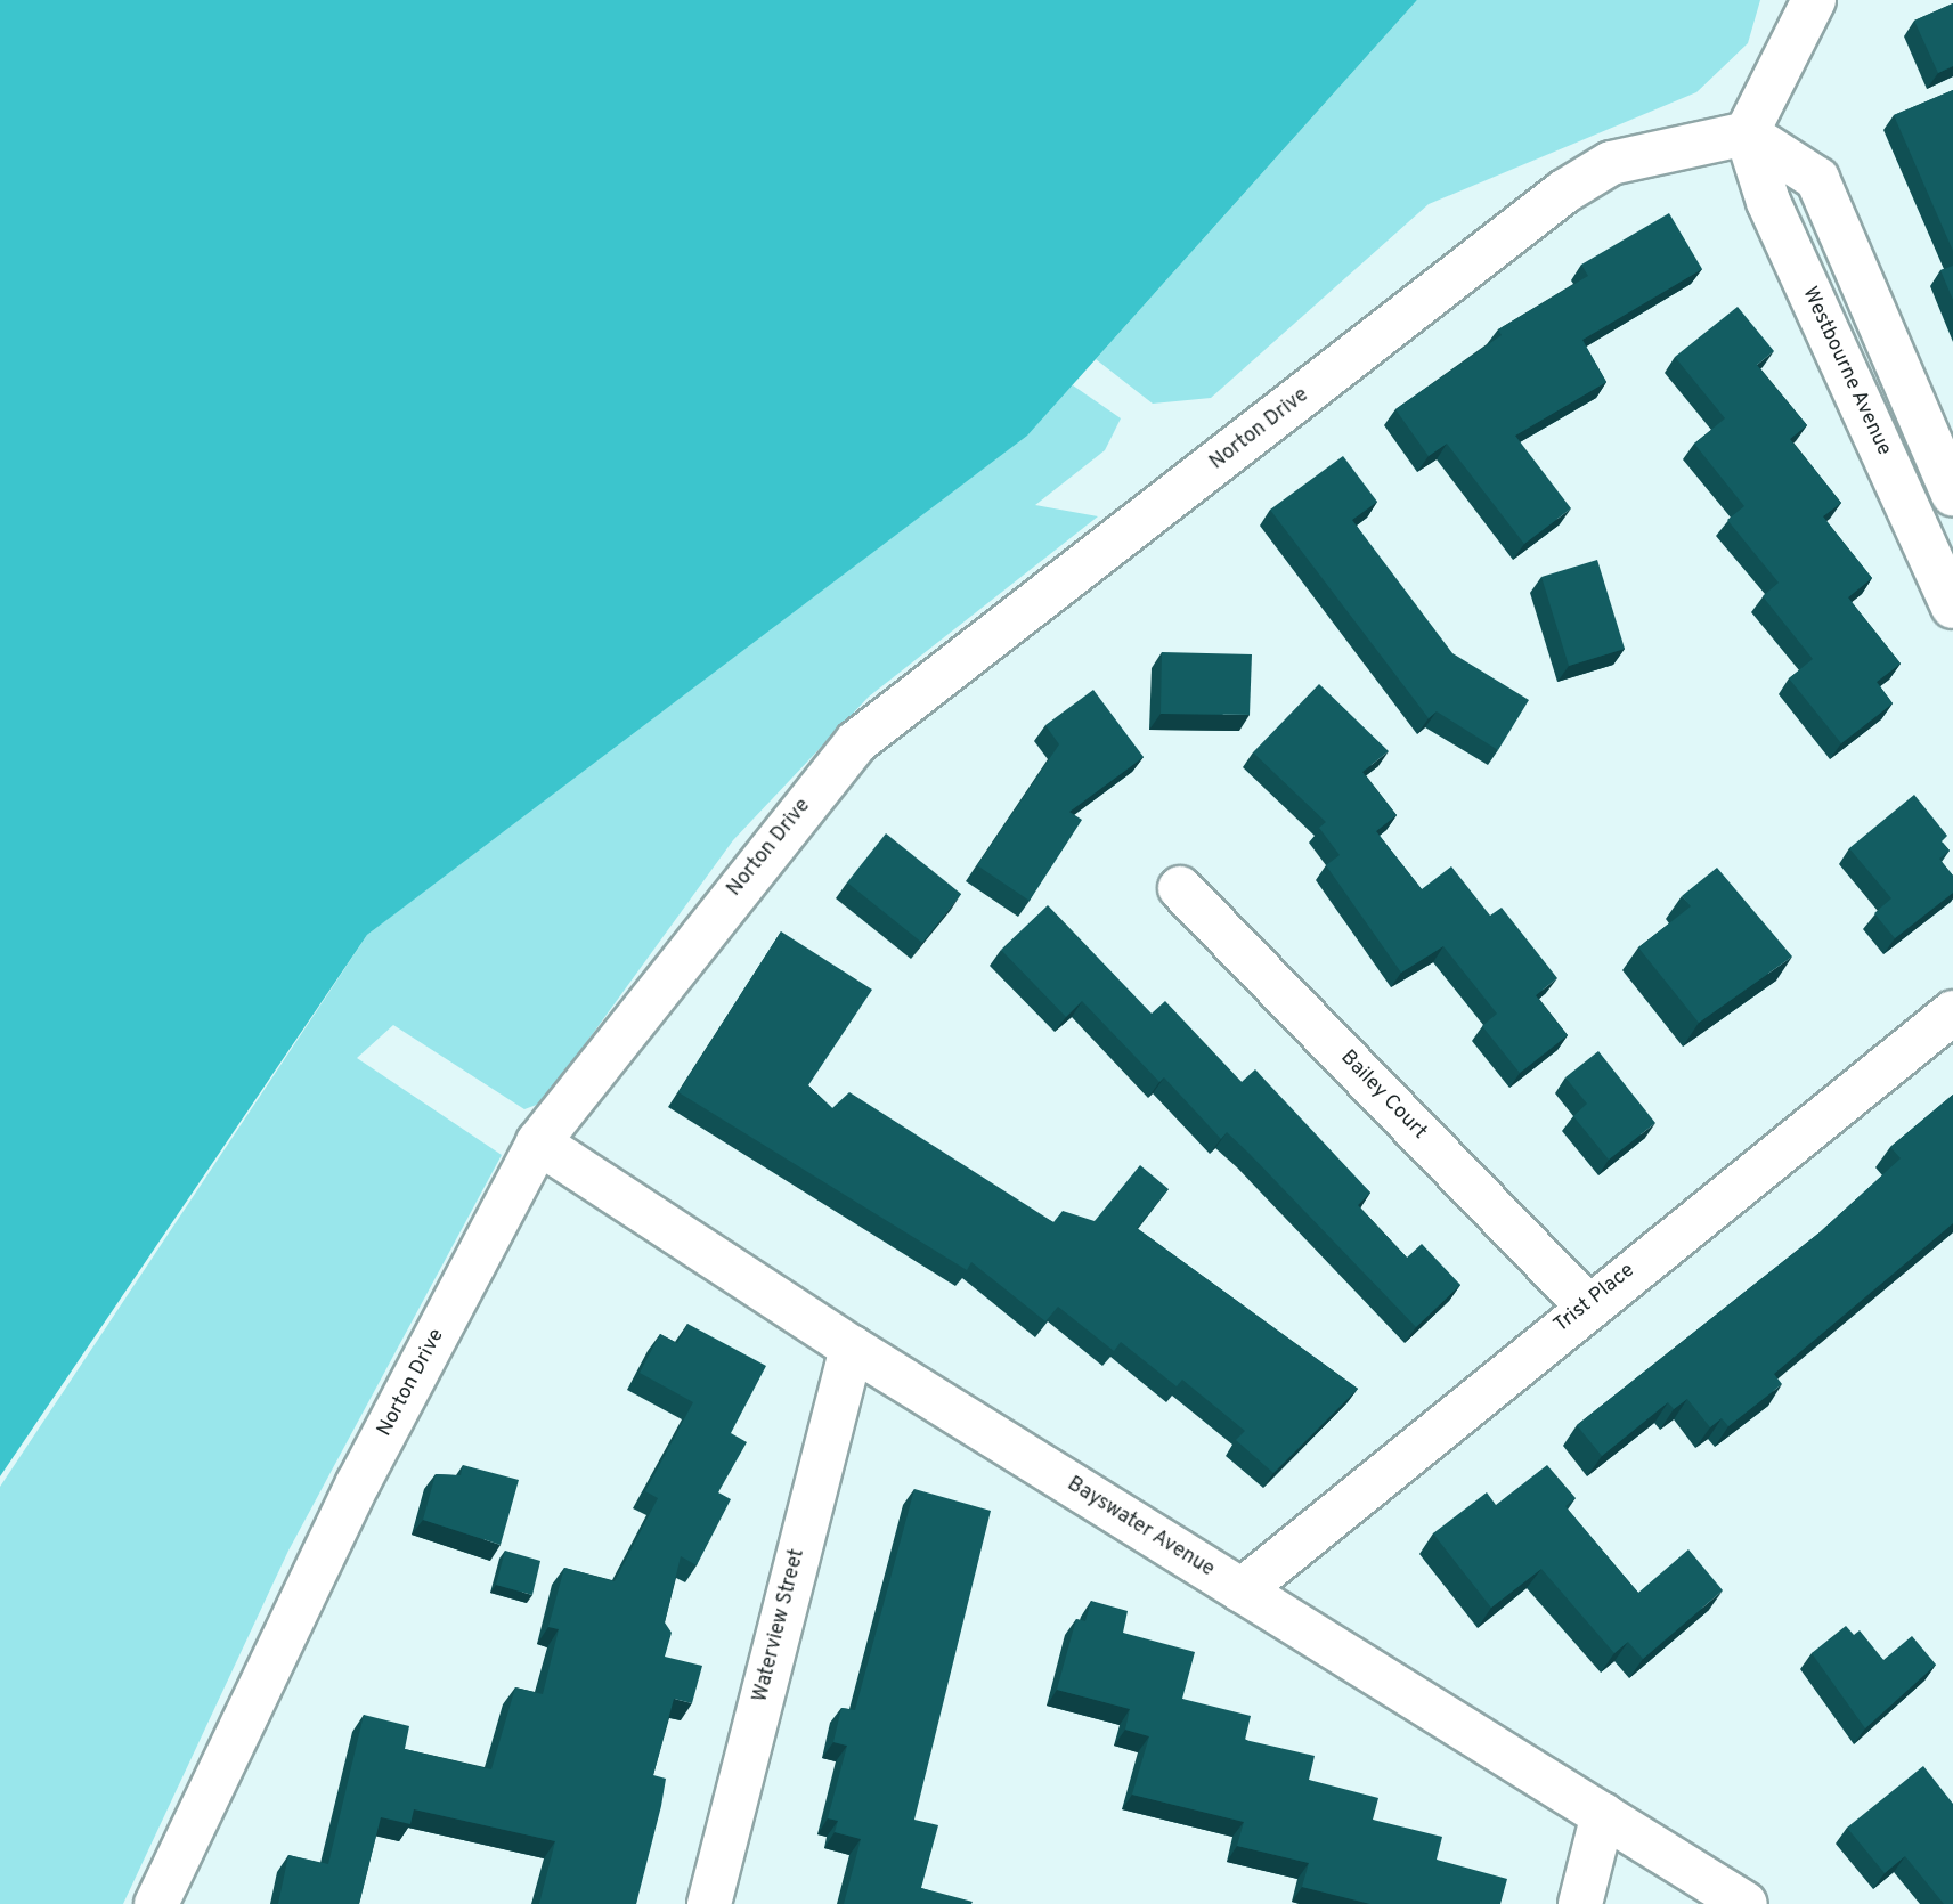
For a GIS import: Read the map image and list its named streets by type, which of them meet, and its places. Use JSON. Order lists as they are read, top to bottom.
{
  "streets": {
    "street": [
      "Westbourne Avenue",
      "Norton Drive",
      "Bailey Court",
      "Trist Place",
      "Bayswater Avenue",
      "Waterview Street"
    ]
  },
  "crossings": [
    ["Westbourne Avenue", "Norton Drive"],
    ["Norton Drive", "Bayswater Avenue"],
    ["Bailey Court", "Trist Place"],
    ["Trist Place", "Bayswater Avenue"],
    ["Bayswater Avenue", "Waterview Street"]
  ]
}
